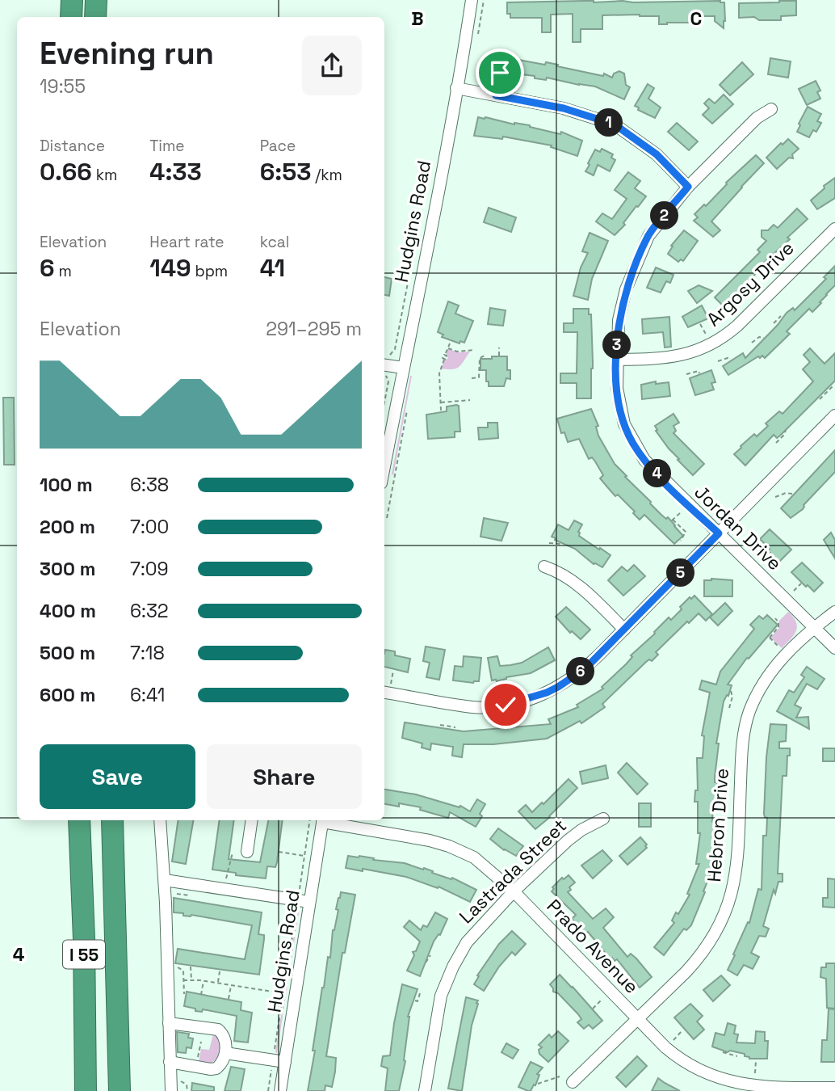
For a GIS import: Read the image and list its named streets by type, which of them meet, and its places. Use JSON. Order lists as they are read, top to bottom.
{
  "streets": {
    "highway": ["I 55"],
    "street": [
      "Hudgins Road",
      "Argosy Drive",
      "Jordan Drive",
      "Hebron Drive",
      "Lastrada Street",
      "Prado Avenue"
    ]
  },
  "crossings": [
    ["Argosy Drive", "Jordan Drive"],
    ["Jordan Drive", "Hebron Drive"],
    ["Hebron Drive", "Prado Avenue"],
    ["Lastrada Street", "Prado Avenue"]
  ],
  "page": {
    "heading": ["Evening run", "19:55"],
    "pins": [
      "1",
      "2",
      "3",
      "4",
      "5",
      "6"
    ],
    "stats": [
      ["Distance", "0.66 km"],
      ["Time", "4:33"],
      ["Pace", "6:53 /km"],
      ["Elevation", "6 m"],
      ["Heart rate", "149 bpm"],
      ["kcal", "41"]
    ],
    "chart": ["Elevation", "291–295 m"],
    "list": [
      {
        "name": "100 m",
        "note": "6:38"
      },
      {
        "name": "200 m",
        "note": "7:00"
      },
      {
        "name": "300 m",
        "note": "7:09"
      },
      {
        "name": "400 m",
        "note": "6:32"
      },
      {
        "name": "500 m",
        "note": "7:18"
      },
      {
        "name": "600 m",
        "note": "6:41"
      }
    ],
    "buttons": ["Save", "Share"]
  },
  "grid": {
    "columns": ["B", "C"],
    "rows": ["4"]
  }
}
